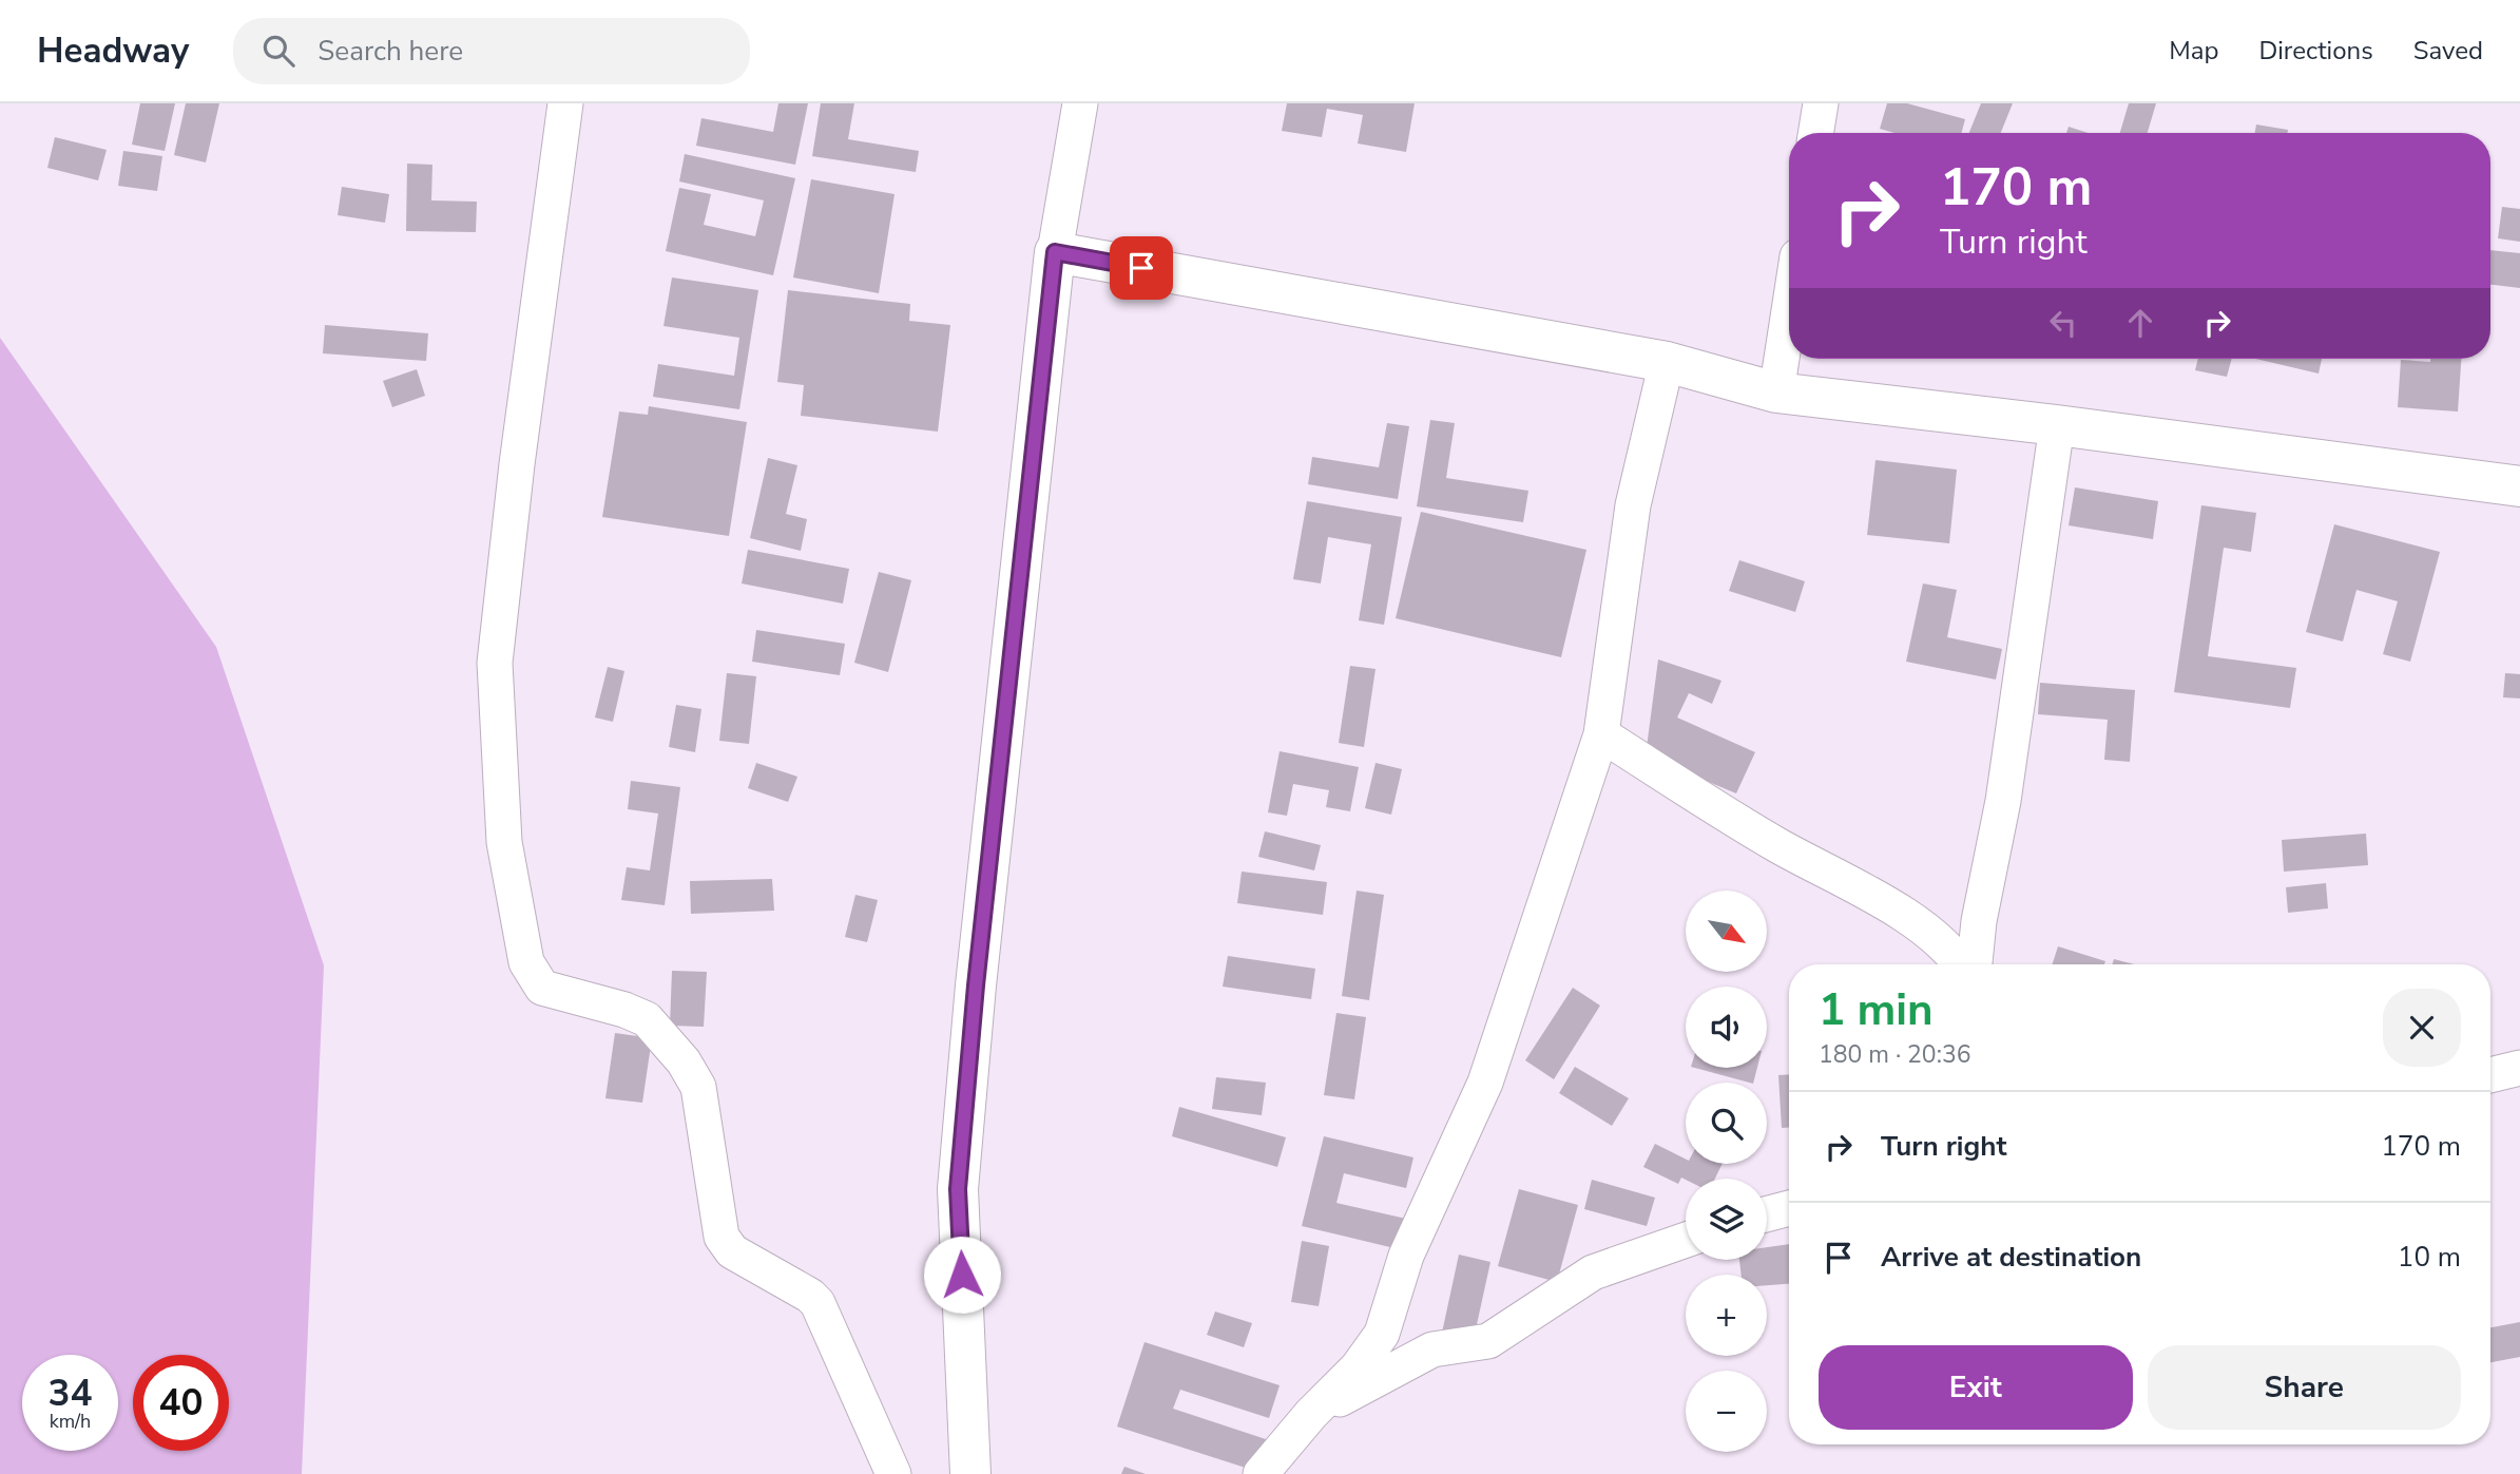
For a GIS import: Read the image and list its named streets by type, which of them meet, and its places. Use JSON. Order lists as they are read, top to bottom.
{
  "north": "bottom right",
  "page": {
    "header": "Headway",
    "search": "Search here",
    "nav": ["Map", "Directions", "Saved"],
    "turn": ["170 m", "Turn right"],
    "map_buttons": ["+", "−"],
    "heading": ["1 min", "180 m · 20:36"],
    "list": [
      {
        "name": "Turn right",
        "value": "170 m"
      },
      {
        "name": "Arrive at destination",
        "value": "10 m"
      }
    ],
    "buttons": ["Exit", "Share"],
    "speed": "34 km/h",
    "limit": "40"
  }
}
